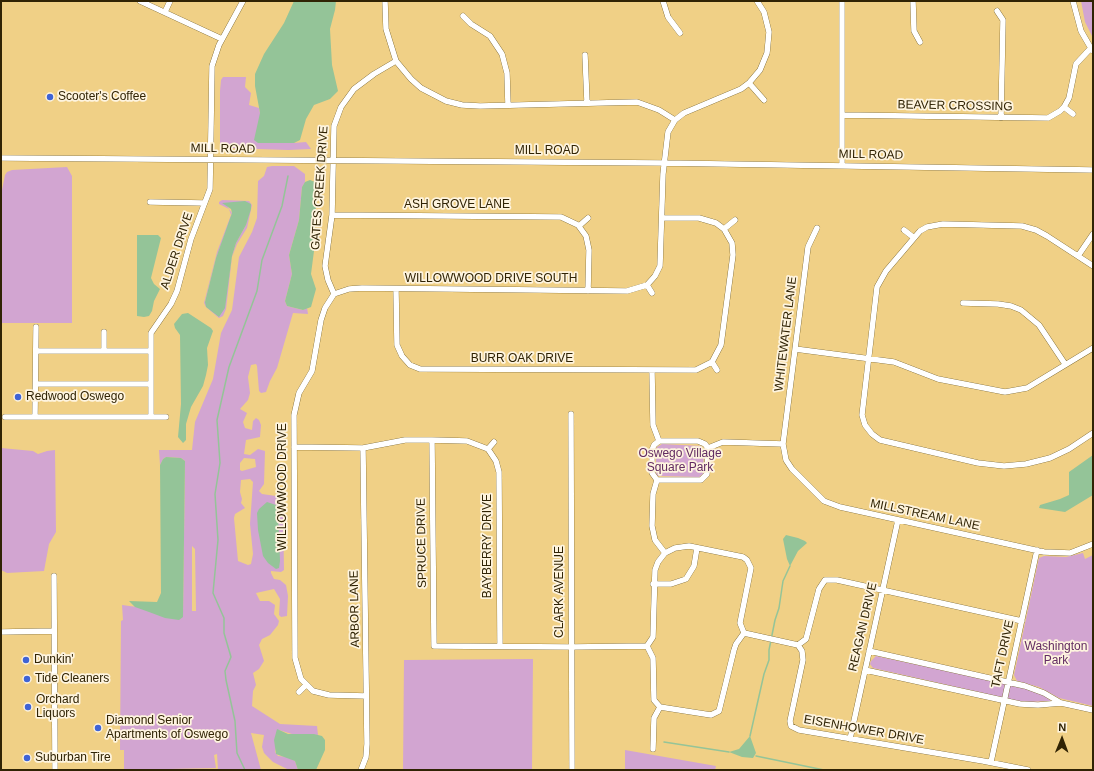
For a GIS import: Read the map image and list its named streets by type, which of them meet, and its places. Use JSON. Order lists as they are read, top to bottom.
{
  "streets": {
    "street": [
      "BEAVER CROSSING",
      "MILL ROAD",
      "GATES CREEK DRIVE",
      "ASH GROVE LANE",
      "ALDER DRIVE",
      "WILLOWWOOD DRIVE SOUTH",
      "WHITEWATER LANE",
      "BURR OAK DRIVE",
      "WILLOWWOOD DRIVE",
      "MILLSTREAM LANE",
      "SPRUCE DRIVE",
      "BAYBERRY DRIVE",
      "CLARK AVENUE",
      "ARBOR LANE",
      "REAGAN DRIVE",
      "TAFT DRIVE",
      "EISENHOWER DRIVE"
    ]
  },
  "crossings": [
    ["MILL ROAD", "GATES CREEK DRIVE"],
    ["MILL ROAD", "ALDER DRIVE"],
    ["GATES CREEK DRIVE", "ASH GROVE LANE"],
    ["GATES CREEK DRIVE", "WILLOWWOOD DRIVE SOUTH"],
    ["GATES CREEK DRIVE", "WILLOWWOOD DRIVE"],
    ["WILLOWWOOD DRIVE SOUTH", "BURR OAK DRIVE"],
    ["WILLOWWOOD DRIVE SOUTH", "WILLOWWOOD DRIVE"],
    ["WHITEWATER LANE", "MILLSTREAM LANE"],
    ["MILLSTREAM LANE", "REAGAN DRIVE"],
    ["MILLSTREAM LANE", "TAFT DRIVE"],
    ["SPRUCE DRIVE", "BAYBERRY DRIVE"],
    ["REAGAN DRIVE", "EISENHOWER DRIVE"],
    ["TAFT DRIVE", "EISENHOWER DRIVE"]
  ],
  "parks": ["Oswego Village Square Park", "Washington Park"],
  "places": [
    "Scooter's Coffee",
    "Redwood Oswego",
    "Dunkin'",
    "Tide Cleaners",
    "Orchard Liquors",
    "Diamond Senior Apartments of Oswego",
    "Suburban Tire"
  ],
  "north": "top"
}
